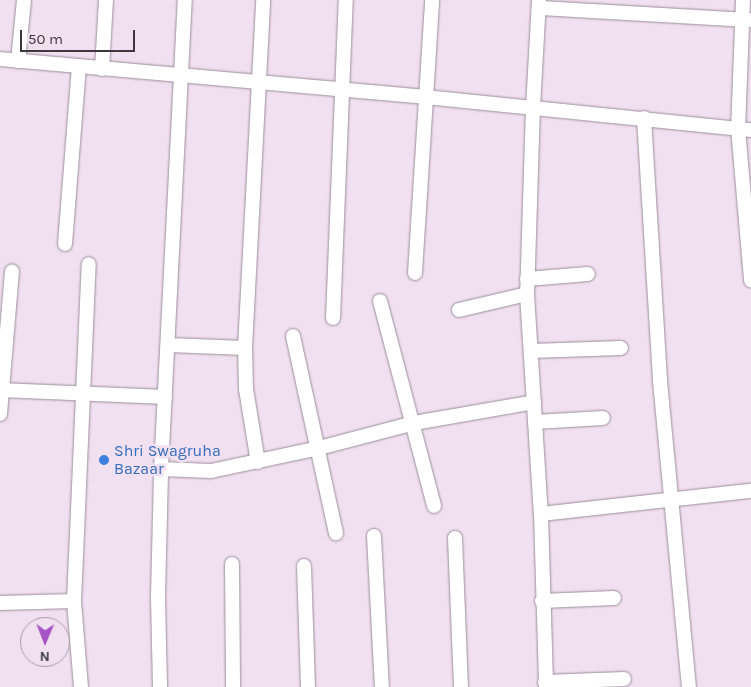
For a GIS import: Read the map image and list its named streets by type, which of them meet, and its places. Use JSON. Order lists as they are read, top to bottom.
{
  "places": ["Shri Swagruha Bazaar"],
  "scale_bar": "50 m",
  "north": "bottom"
}
